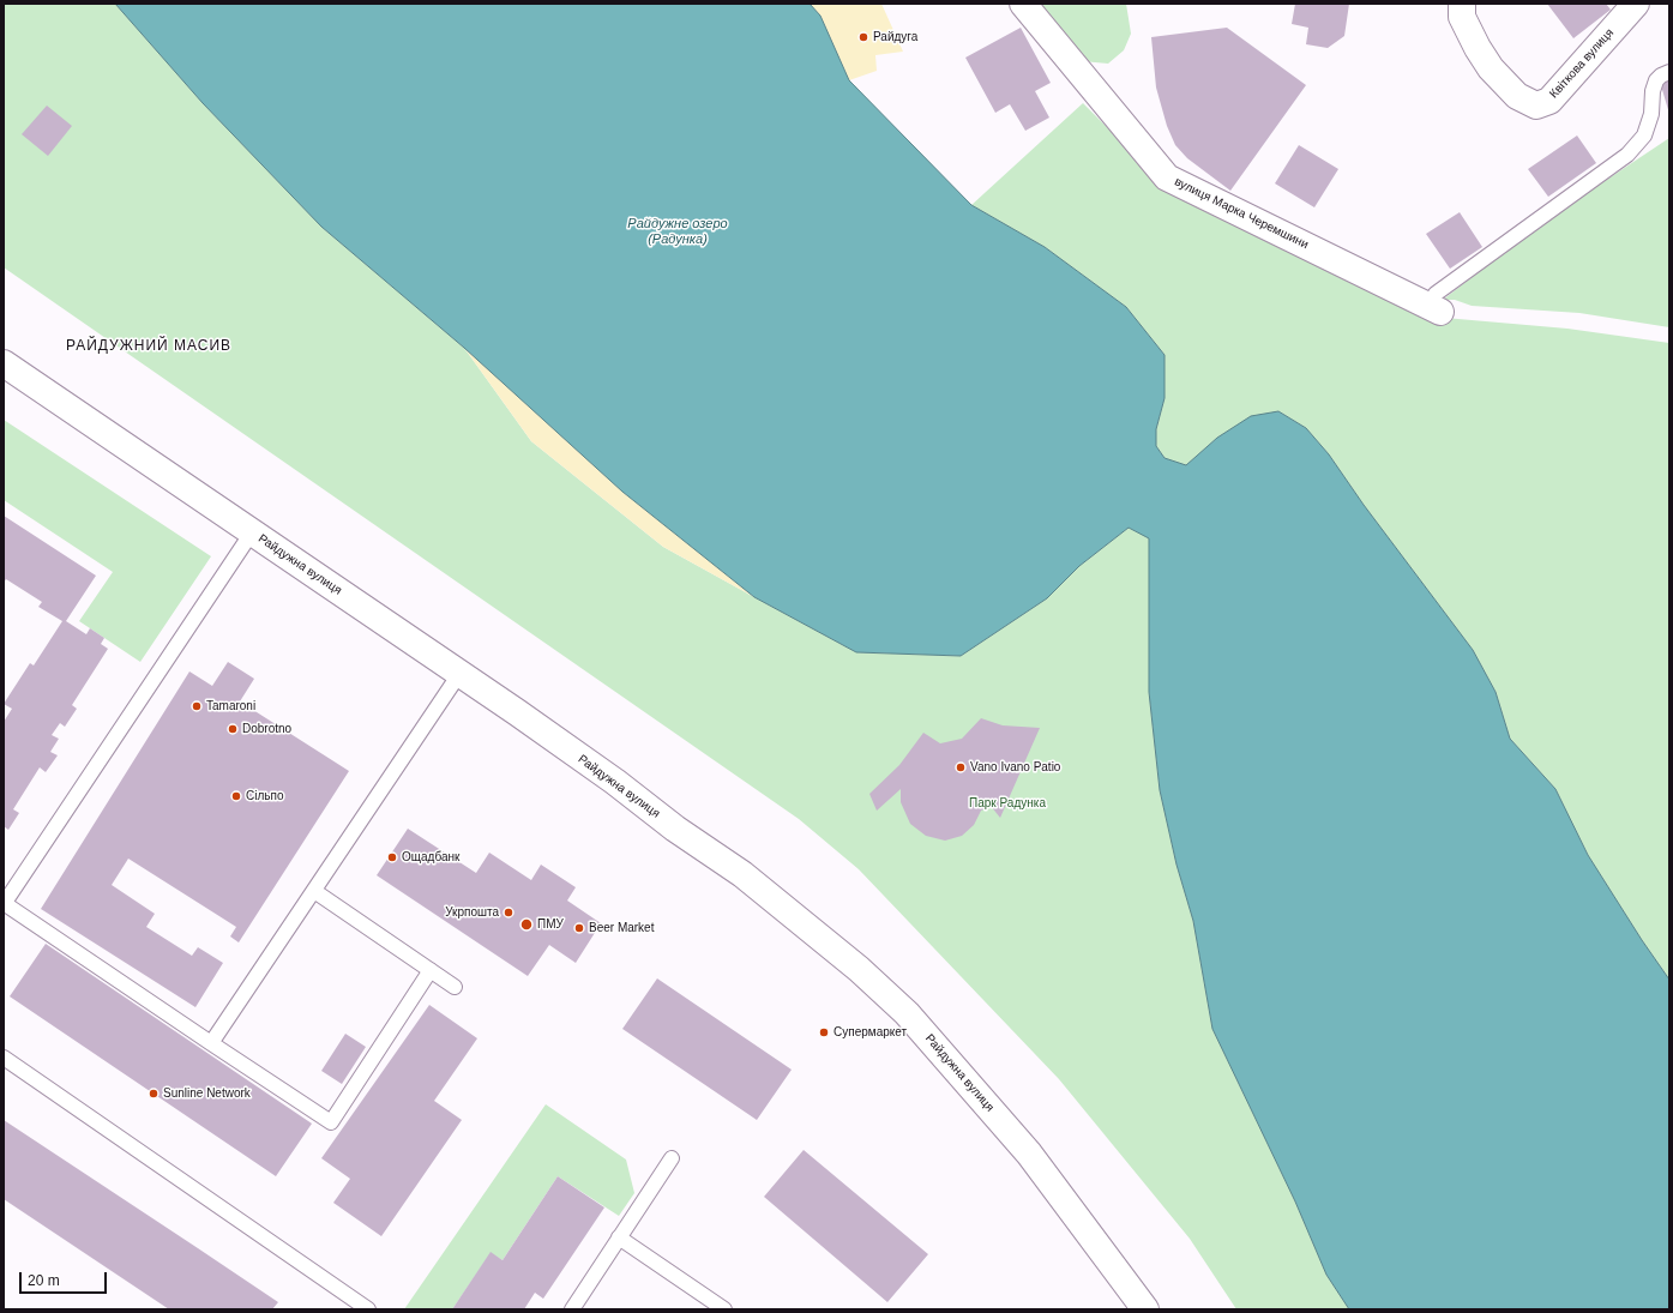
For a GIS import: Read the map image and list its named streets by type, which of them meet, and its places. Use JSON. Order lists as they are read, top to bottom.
{
  "streets": {
    "street": ["Квіткова вулиця", "вулиця Марка Черемшини", "Райдужна вулиця"]
  },
  "districts": ["РАЙДУЖНИЙ МАСИВ"],
  "water": ["Райдужне озеро (Радунка)"],
  "parks": ["Парк Радунка"],
  "places": [
    "Райдуга",
    "Tamaroni",
    "Dobrotno",
    "Vano Ivano Patio",
    "Сільпо",
    "Ощадбанк",
    "Укрпошта",
    "ПМУ",
    "Beer Market",
    "Супермаркет",
    "Sunline Network"
  ],
  "scale_bar": "20 m"
}
